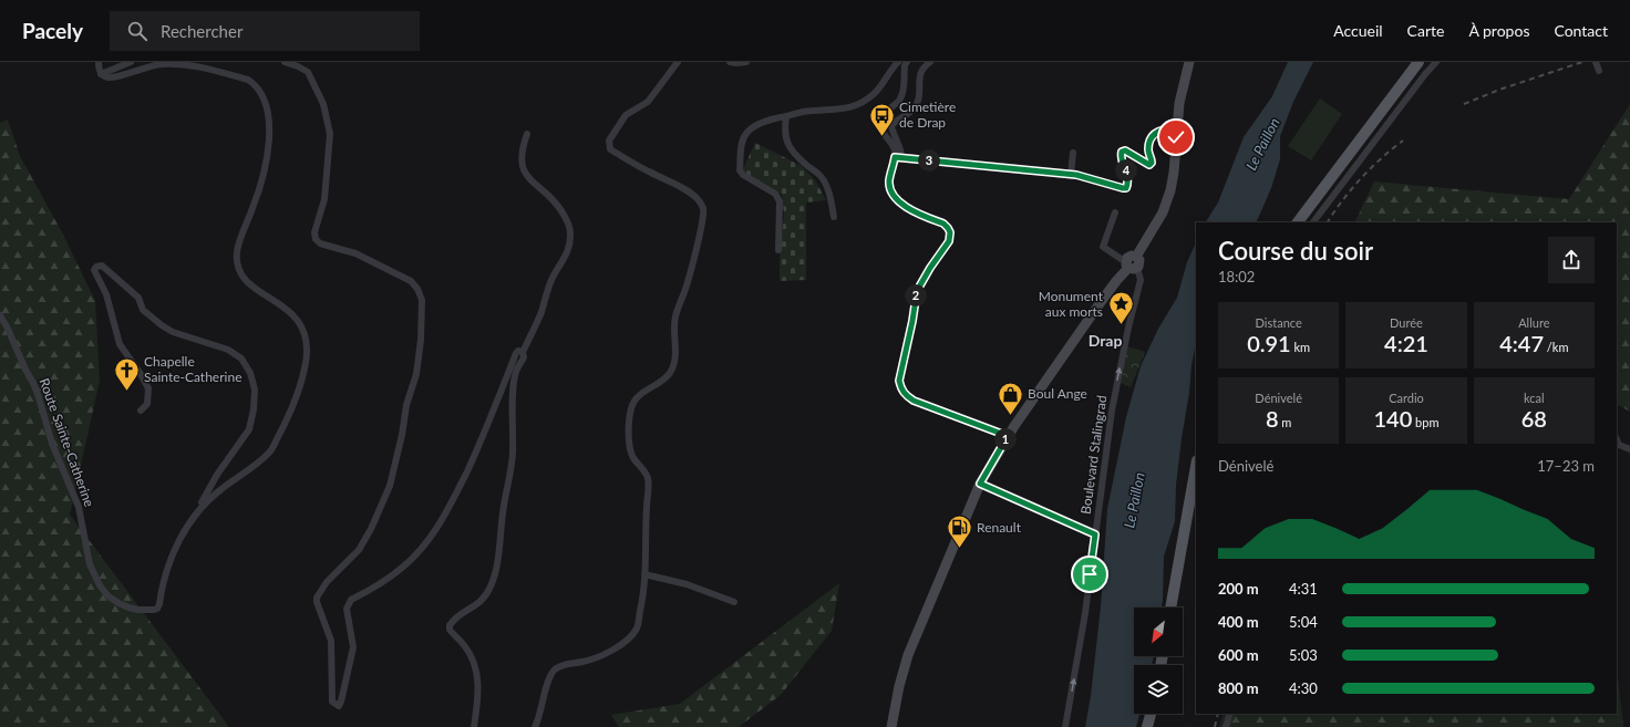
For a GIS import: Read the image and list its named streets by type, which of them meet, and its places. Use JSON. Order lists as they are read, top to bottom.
{
  "streets": {
    "street": ["Route Sainte-Catherine", "Boulevard Stalingrad"]
  },
  "one_way": ["Boulevard Stalingrad"],
  "districts": ["Drap"],
  "water": ["Le Paillon"],
  "places": {
    "bus stop": ["Cimetière de Drap"],
    "place": ["Monument aux morts"],
    "church": ["Chapelle Sainte-Catherine"],
    "shop": ["Boul Ange"],
    "fuel station": ["Renault"]
  },
  "north": "bottom left",
  "page": {
    "header": "Pacely",
    "search": "Rechercher",
    "nav": [
      "Accueil",
      "Carte",
      "À propos",
      "Contact"
    ],
    "pins": [
      "3",
      "4",
      "2",
      "1"
    ],
    "heading": ["Course du soir", "18:02"],
    "stats": [
      ["Distance", "0.91 km"],
      ["Durée", "4:21"],
      ["Allure", "4:47 /km"],
      ["Dénivelé", "8 m"],
      ["Cardio", "140 bpm"],
      ["kcal", "68"]
    ],
    "chart": ["Dénivelé", "17–23 m"],
    "list": [
      {
        "name": "200 m",
        "note": "4:31"
      },
      {
        "name": "400 m",
        "note": "5:04"
      },
      {
        "name": "600 m",
        "note": "5:03"
      },
      {
        "name": "800 m",
        "note": "4:30"
      }
    ]
  }
}
